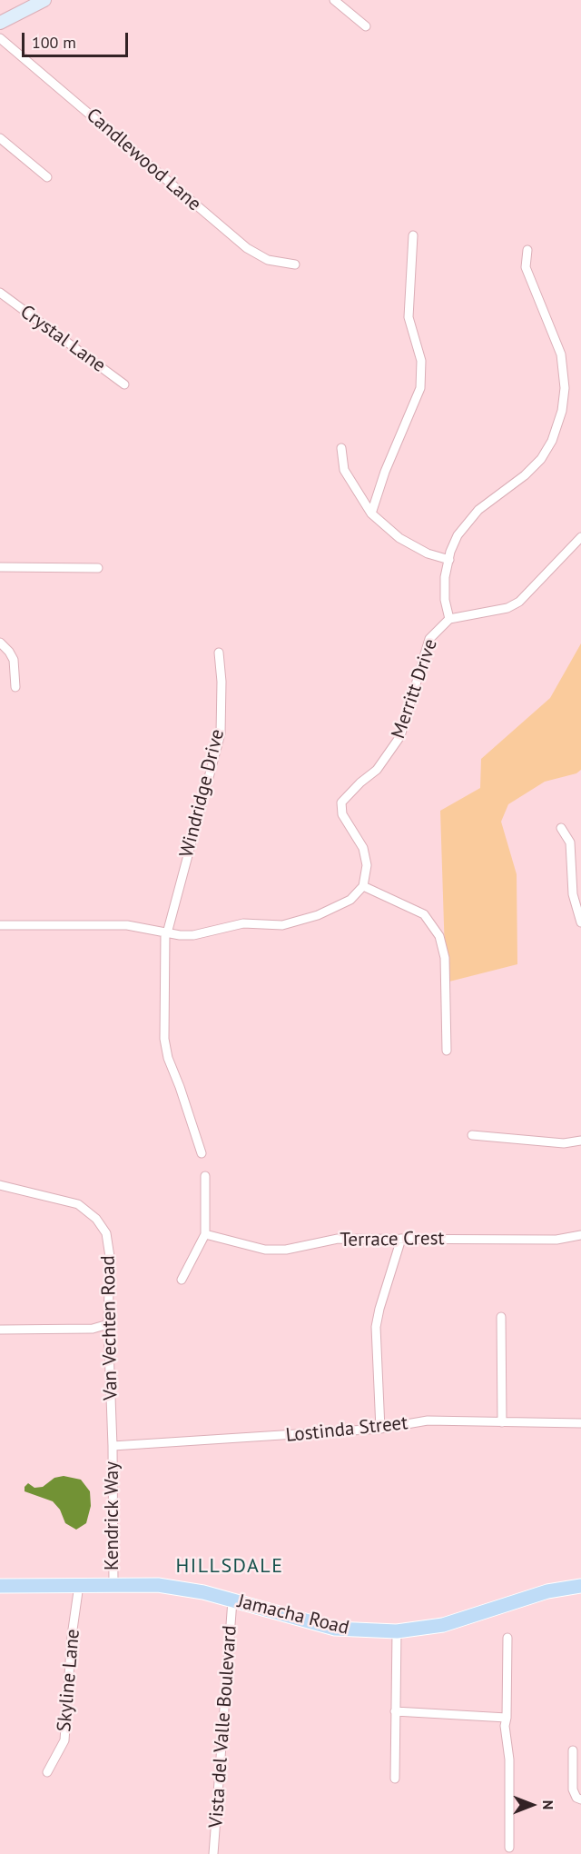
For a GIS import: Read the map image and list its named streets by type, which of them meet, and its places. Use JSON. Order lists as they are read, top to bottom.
{
  "streets": {
    "main road": ["Jamacha Road"],
    "street": [
      "Candlewood Lane",
      "Crystal Lane",
      "Merritt Drive",
      "Windridge Drive",
      "Terrace Crest",
      "Van Vechten Road",
      "Lostinda Street",
      "Kendrick Way",
      "Skyline Lane",
      "Vista del Valle Boulevard"
    ]
  },
  "crossings": [
    ["Van Vechten Road", "Lostinda Street"],
    ["Van Vechten Road", "Kendrick Way"],
    ["Lostinda Street", "Kendrick Way"],
    ["Kendrick Way", "Jamacha Road"],
    ["Jamacha Road", "Skyline Lane"],
    ["Jamacha Road", "Vista del Valle Boulevard"]
  ],
  "districts": ["HILLSDALE"],
  "scale_bar": "100 m",
  "north": "right"
}
